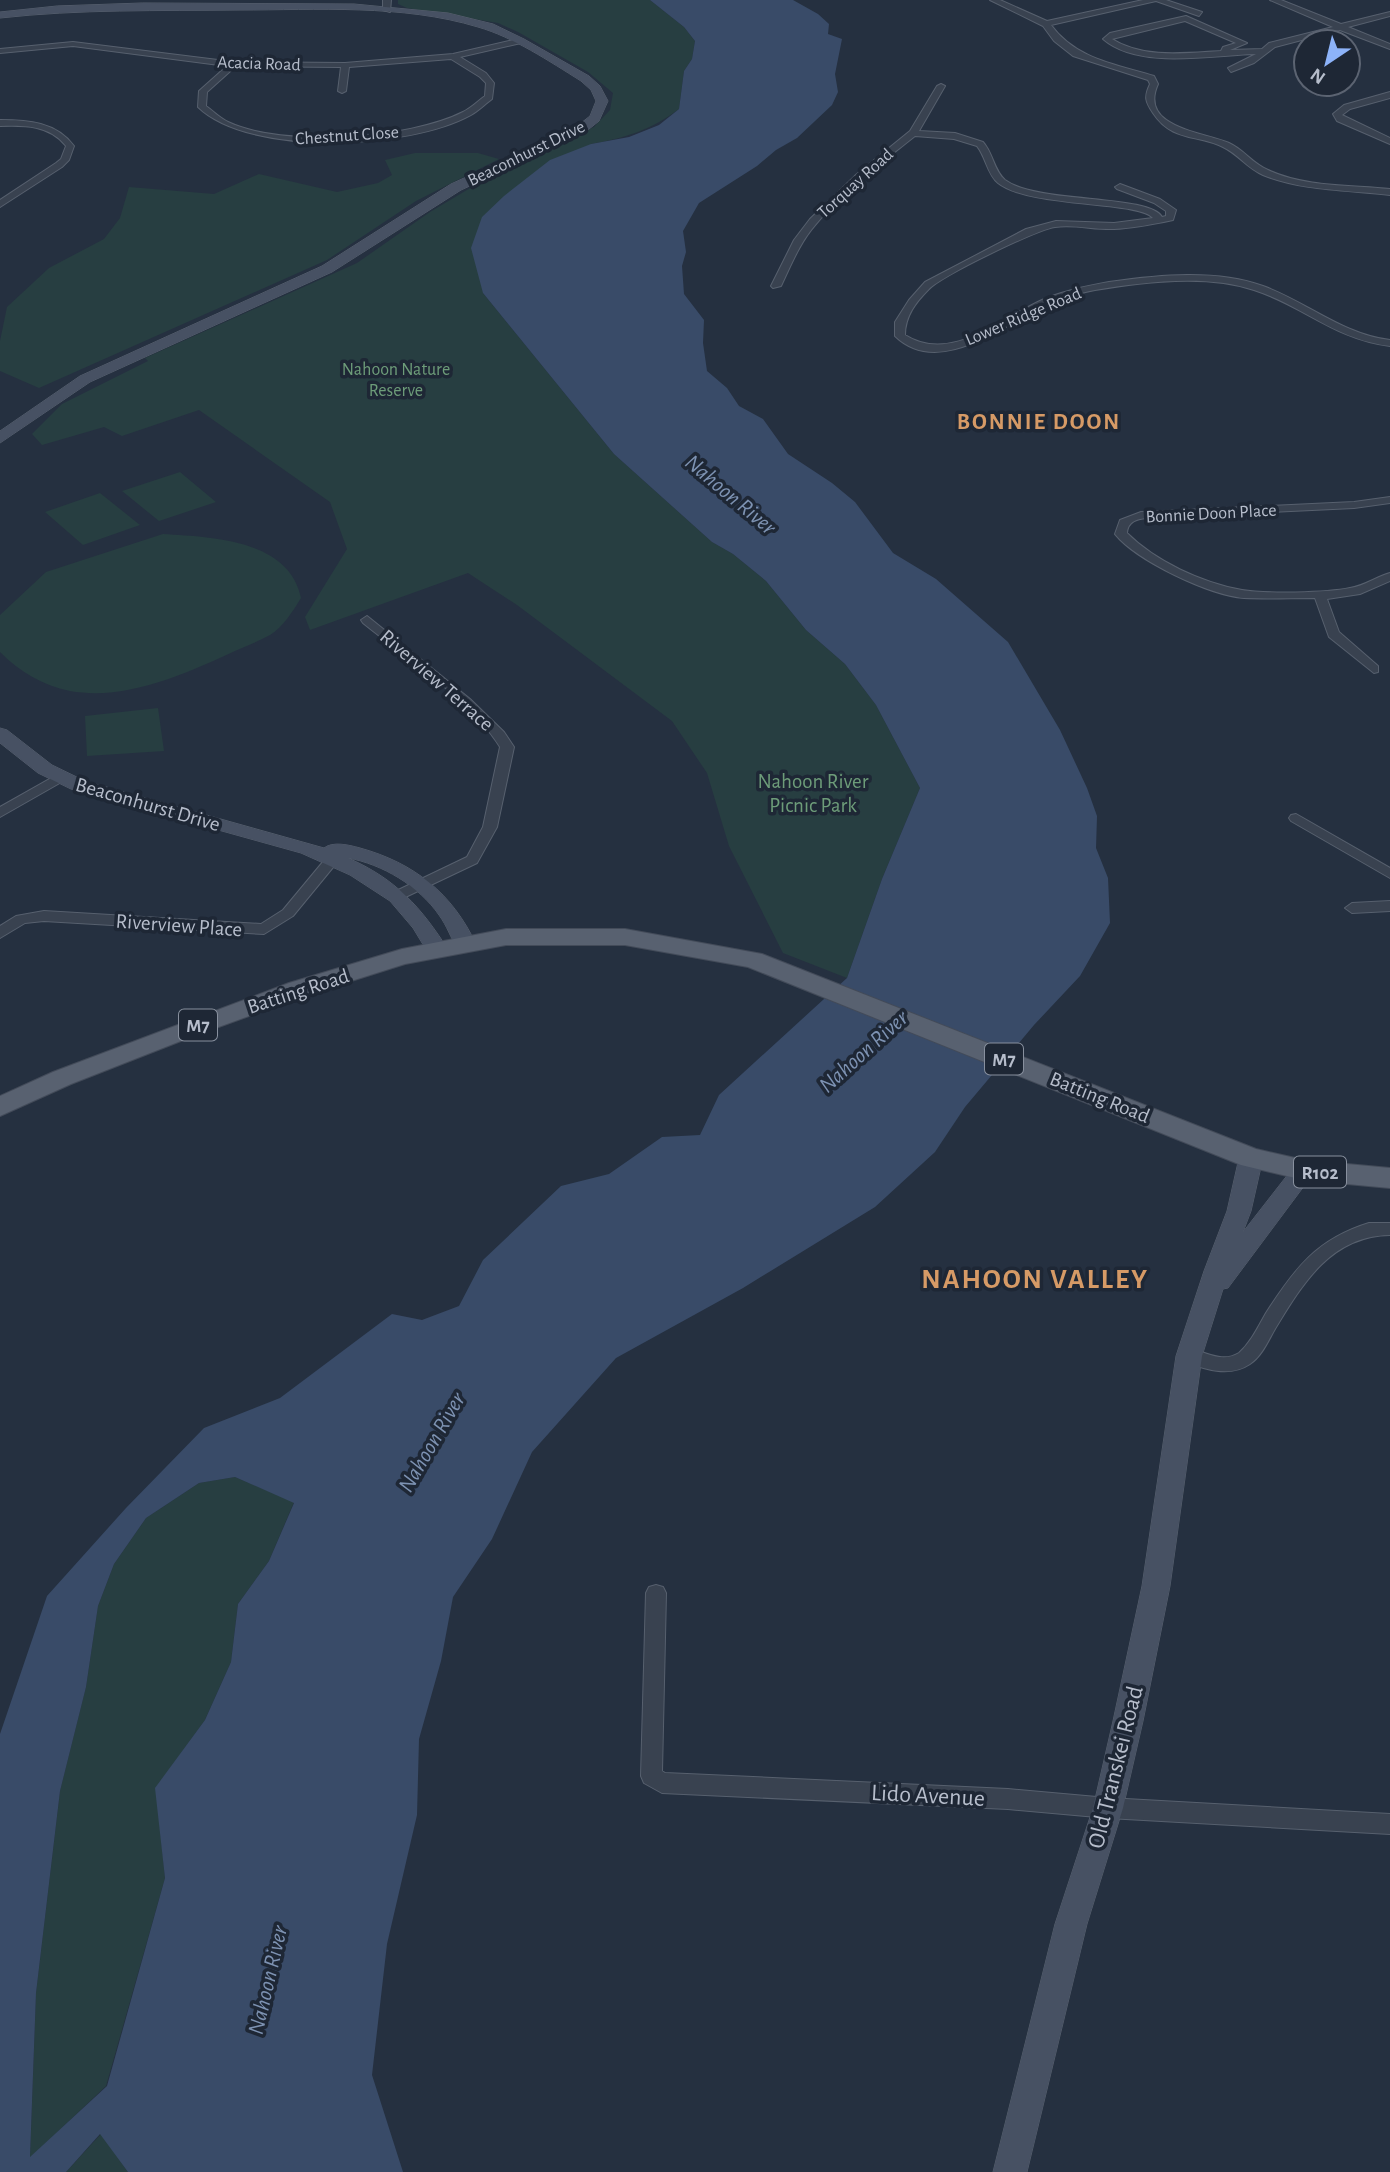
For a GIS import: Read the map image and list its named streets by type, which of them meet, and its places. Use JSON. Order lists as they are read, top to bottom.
{
  "streets": {
    "main road": ["Batting Road", "M7", "R102"],
    "street": [
      "Acacia Road",
      "Chestnut Close",
      "Beaconhurst Drive",
      "Torquay Road",
      "Lower Ridge Road",
      "Bonnie Doon Place",
      "Riverview Terrace",
      "Riverview Place",
      "Old Transkei Road",
      "Lido Avenue"
    ]
  },
  "crossings": [
    ["Acacia Road", "Chestnut Close"],
    ["Acacia Road", "Beaconhurst Drive"],
    ["Beaconhurst Drive", "Riverview Terrace"],
    ["Beaconhurst Drive", "Riverview Place"],
    ["Beaconhurst Drive", "Batting Road"],
    ["Batting Road", "R102"],
    ["Batting Road", "Old Transkei Road"],
    ["R102", "Old Transkei Road"],
    ["Old Transkei Road", "Lido Avenue"]
  ],
  "districts": ["BONNIE DOON", "NAHOON VALLEY"],
  "water": ["Nahoon River"],
  "parks": ["Nahoon Nature Reserve", "Nahoon River Picnic Park"],
  "north": "bottom left"
}
